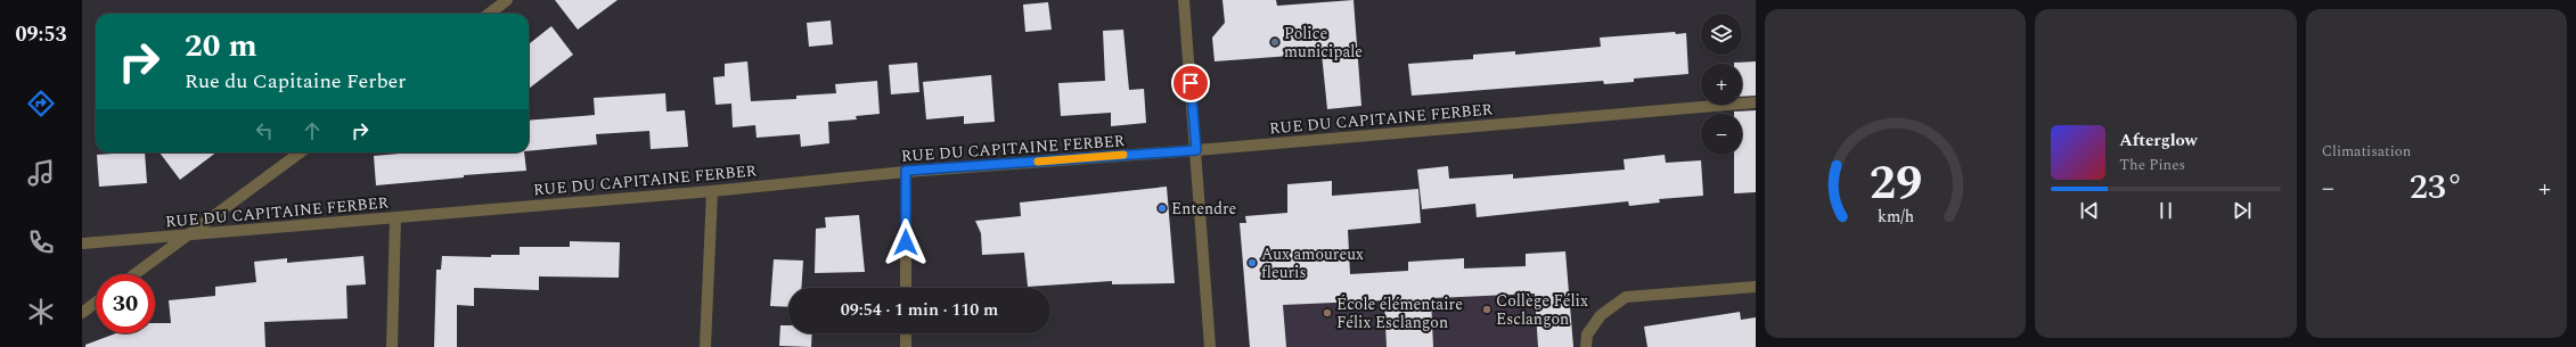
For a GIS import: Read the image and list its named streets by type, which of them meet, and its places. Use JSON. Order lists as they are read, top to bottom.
{
  "streets": {
    "street": ["RUE DU CAPITAINE FERBER"]
  },
  "places": [
    "Police municipale",
    "Entendre",
    "Aux amoureux fleuris",
    "Collège Félix Esclangon",
    "École élémentaire Félix Esclangon"
  ],
  "page": {
    "tabs": "09:53",
    "tile": "Climatisation",
    "map_buttons": ["+", "−"],
    "turn": ["20 m", "Rue du Capitaine Ferber"],
    "song": ["Afterglow", "The Pines"],
    "heat": ["−", "23°", "+"],
    "limit": "30",
    "trip": "09:54 · 1 min · 110 m",
    "gauge": ["29", "km/h"]
  }
}
